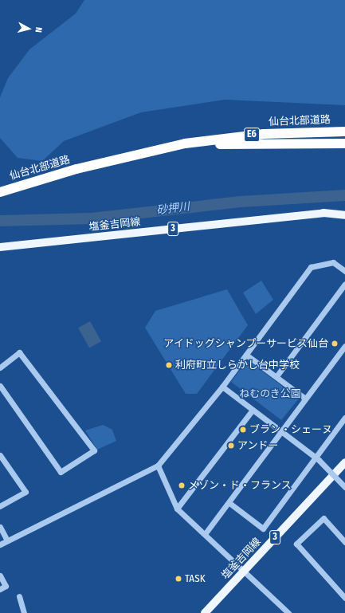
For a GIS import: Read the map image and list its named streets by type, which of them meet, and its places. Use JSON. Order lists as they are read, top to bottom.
{
  "streets": {
    "highway": ["仙台北部道路", "E6"],
    "main road": ["塩釜吉岡線", "3"]
  },
  "water": ["砂押川"],
  "parks": ["ねむのき公園"],
  "places": [
    "アイドッグシャンプーサービス仙台",
    "利府町立しらかし台中学校",
    "ブラン・シェーヌ",
    "アンドー",
    "メゾン・ド・フランス",
    "TASK"
  ],
  "north": "right"
}
